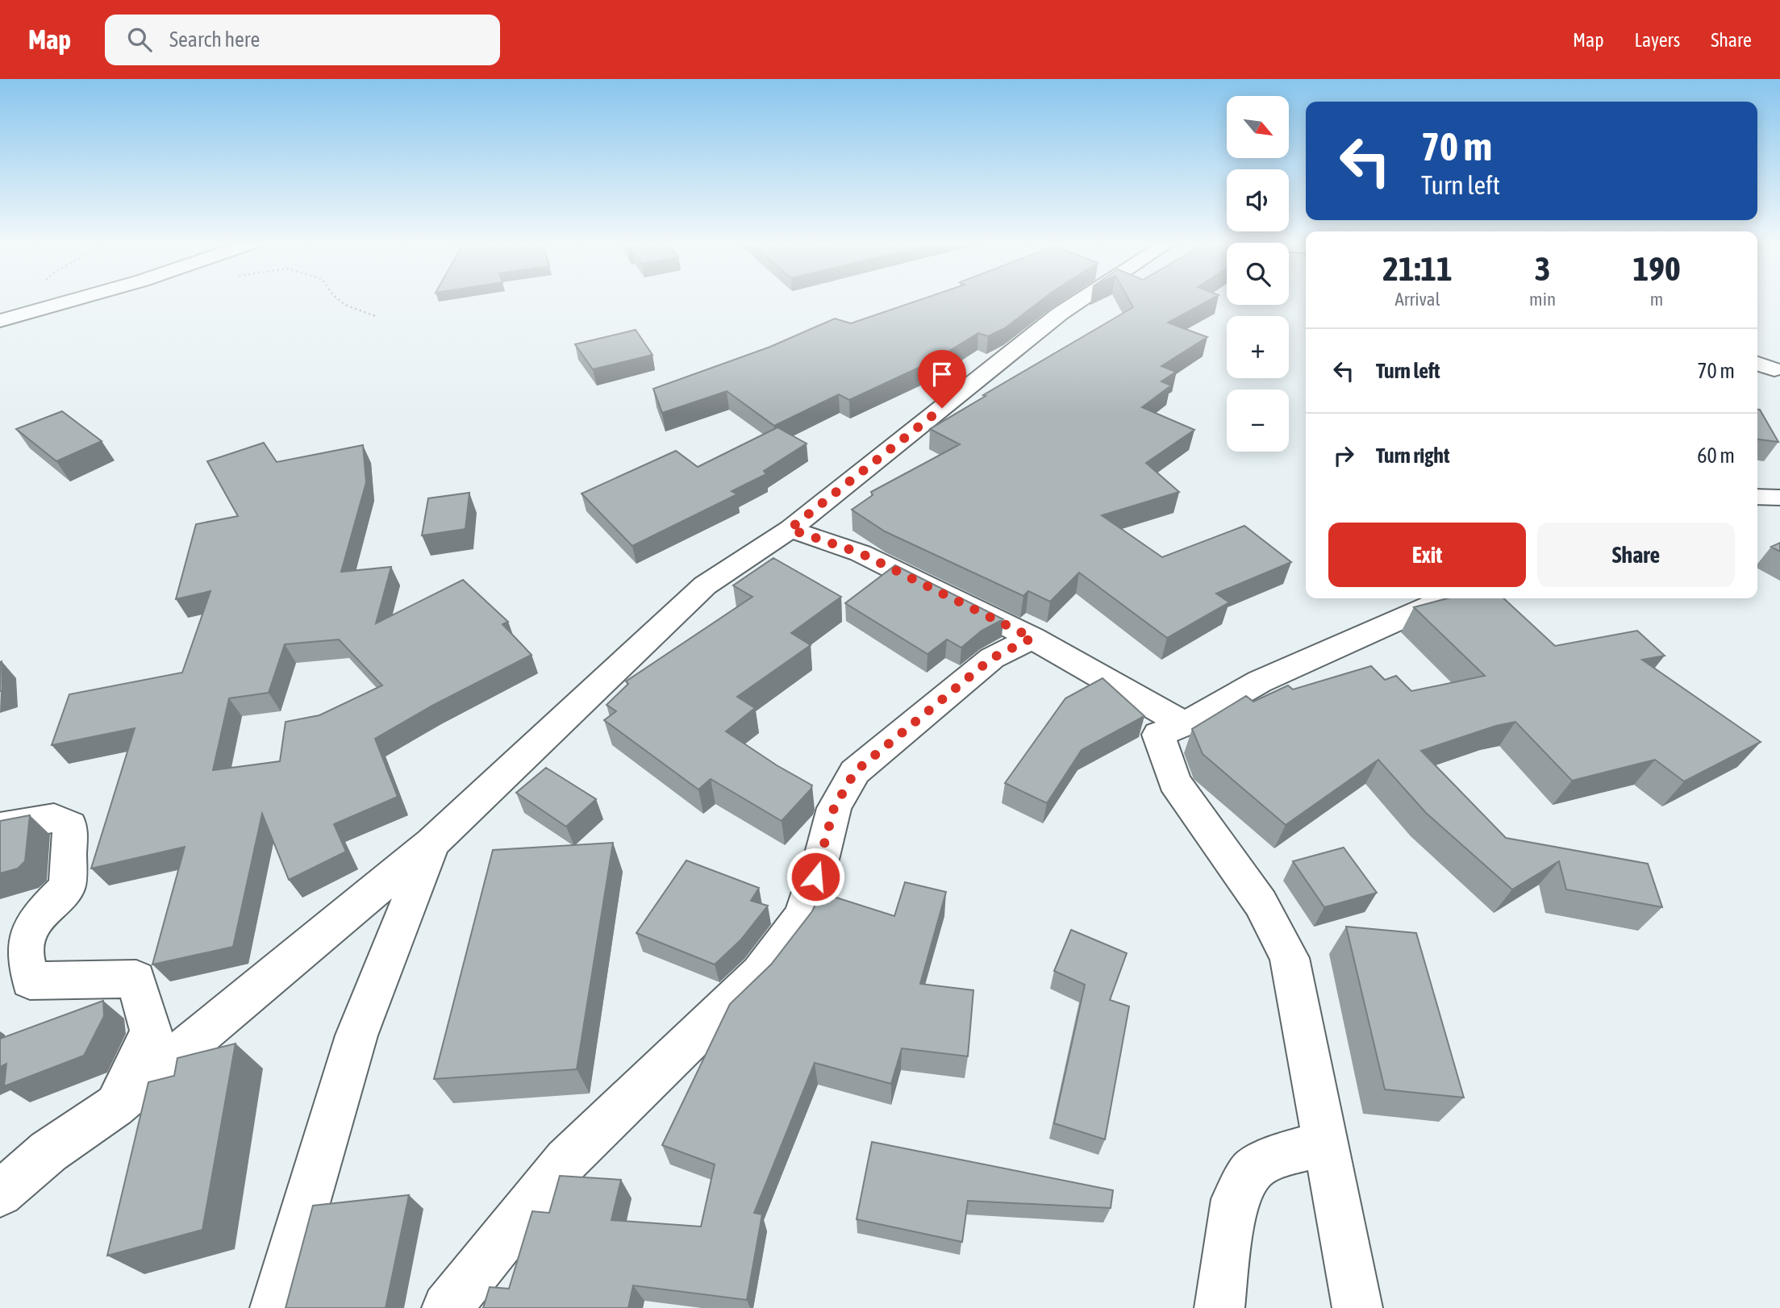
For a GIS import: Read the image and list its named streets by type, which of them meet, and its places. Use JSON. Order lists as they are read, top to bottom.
{
  "north": "bottom right",
  "page": {
    "header": "Map",
    "search": "Search here",
    "nav": ["Map", "Layers", "Share"],
    "map_buttons": ["+", "−"],
    "turn": ["70 m", "Turn left"],
    "eta": [
      "21:11",
      "Arrival",
      "3",
      "min",
      "190",
      "m"
    ],
    "list": [
      {
        "name": "Turn left",
        "value": "70 m"
      },
      {
        "name": "Turn right",
        "value": "60 m"
      }
    ],
    "buttons": ["Exit", "Share"]
  }
}
